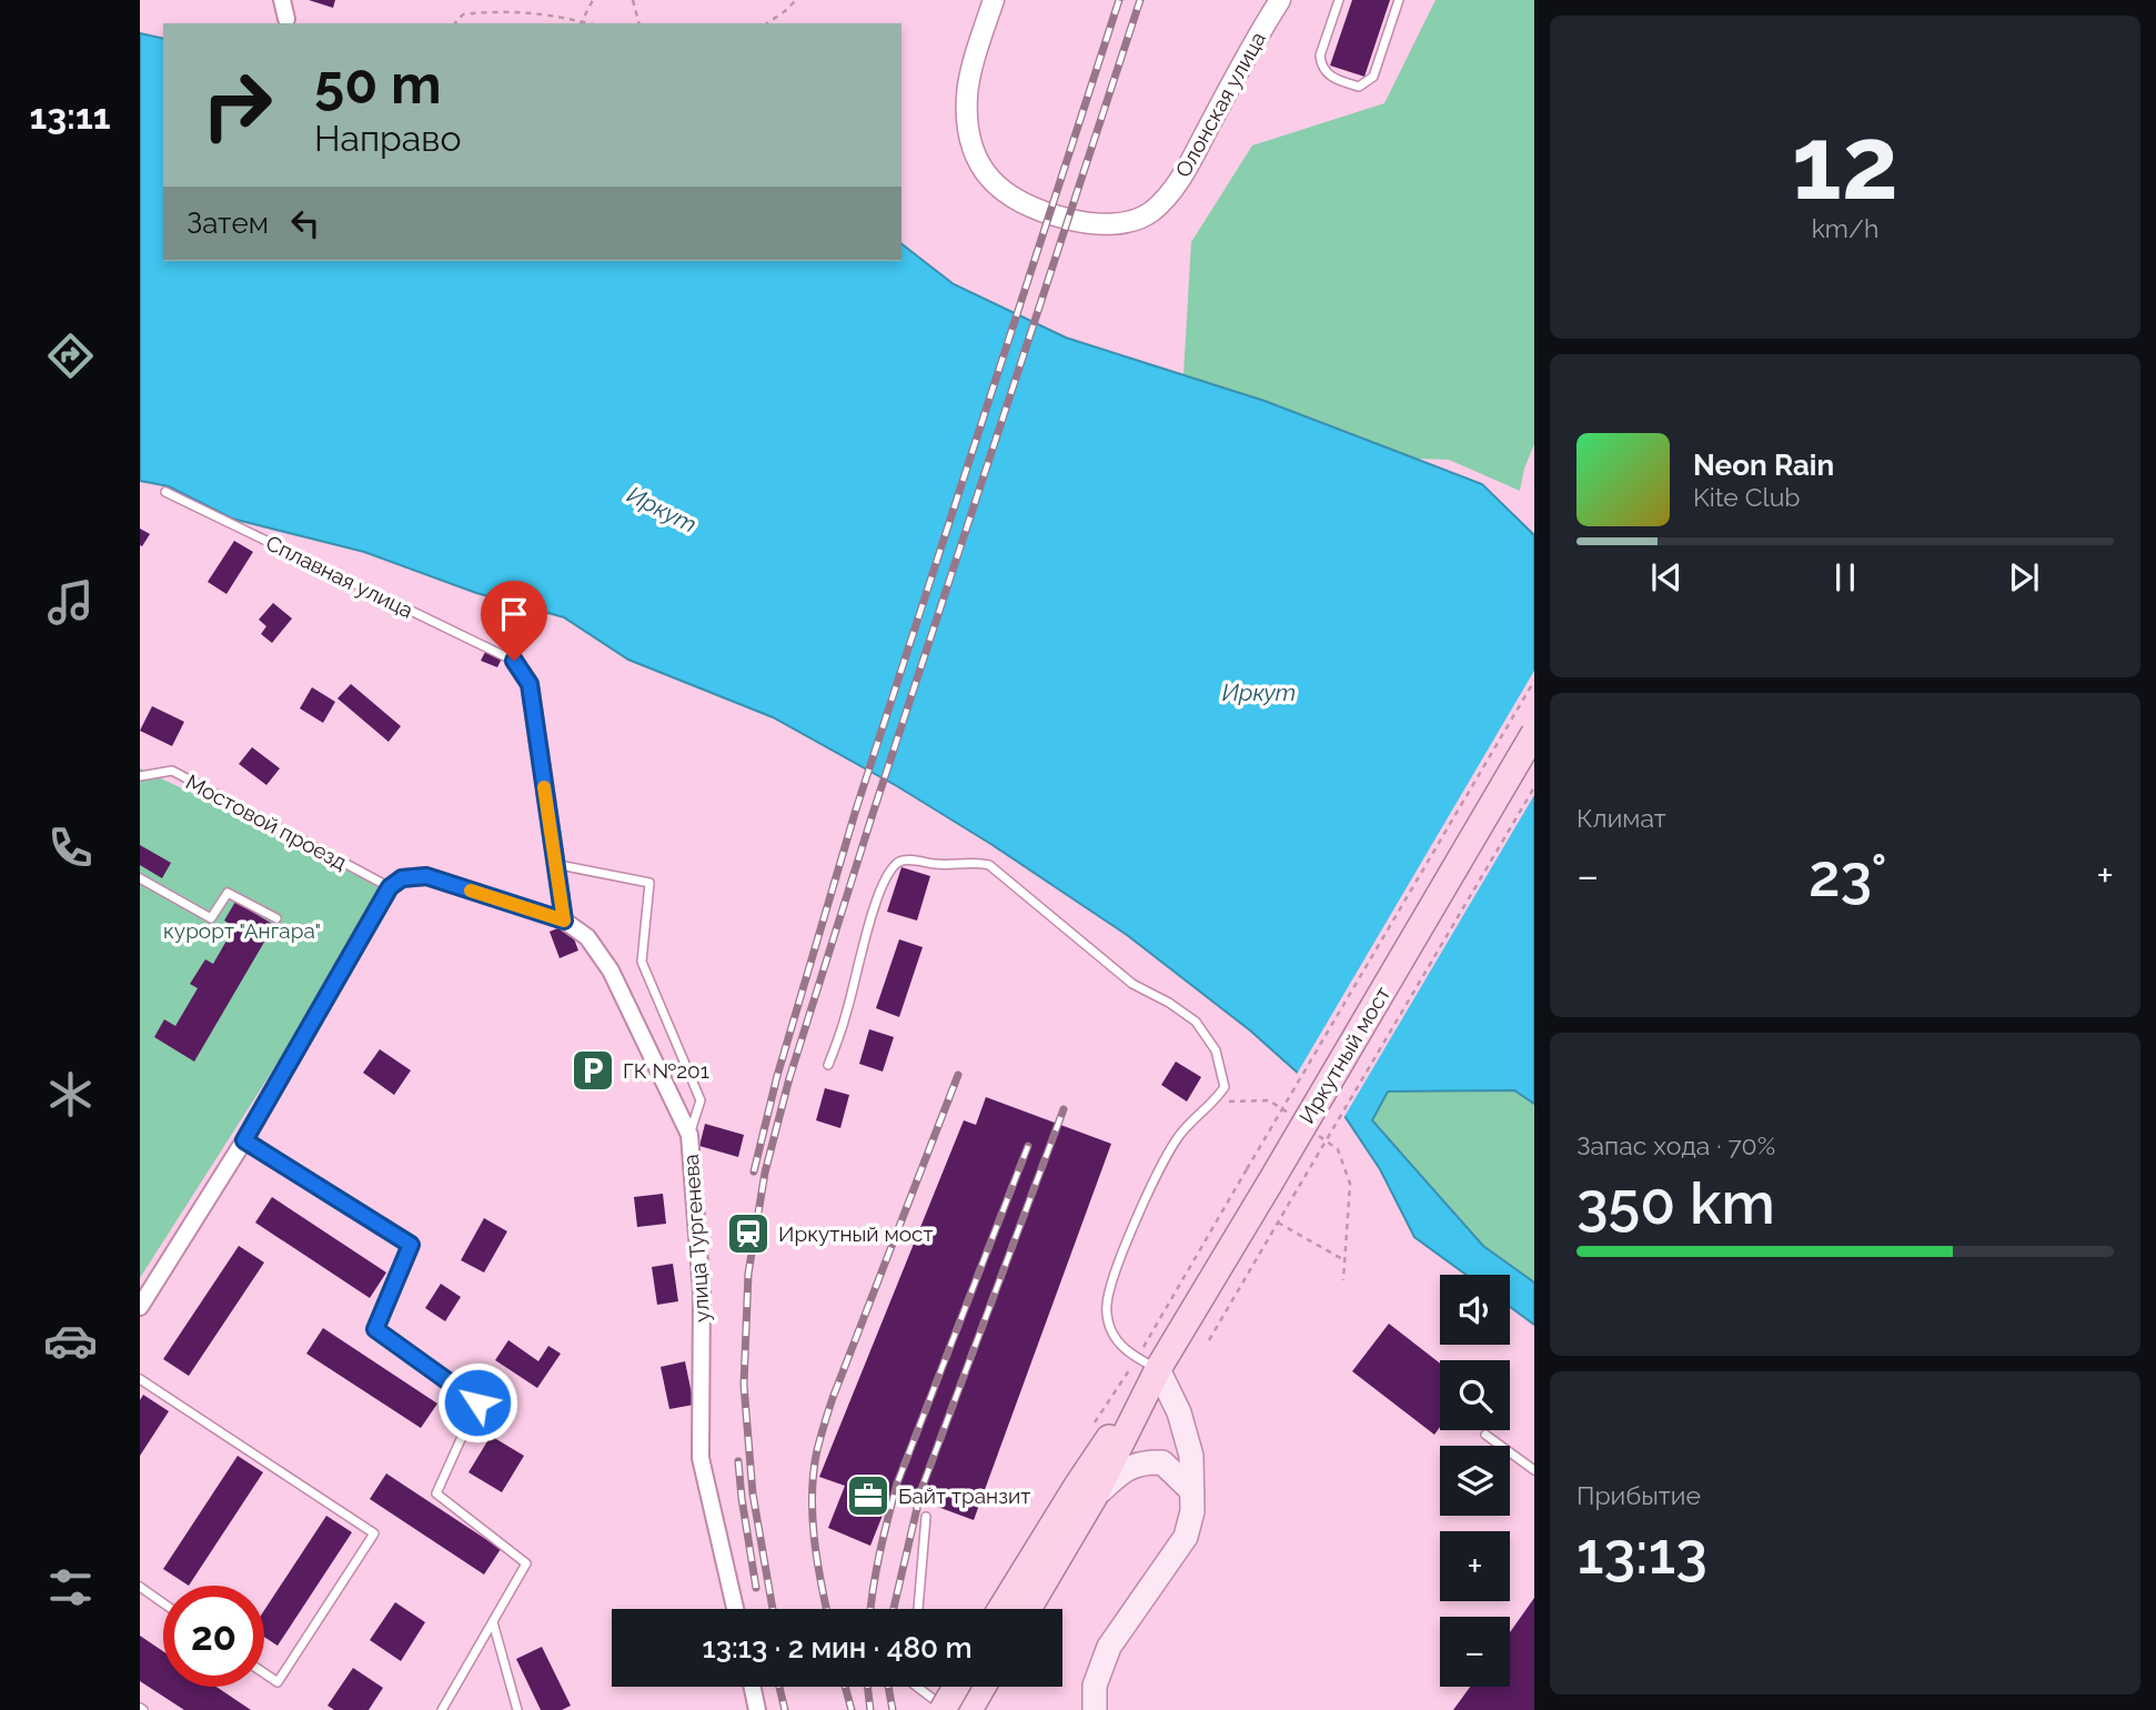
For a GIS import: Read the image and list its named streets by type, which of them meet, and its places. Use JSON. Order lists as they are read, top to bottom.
{
  "streets": {
    "main road": ["Иркутный мост"],
    "street": ["Олонская улица", "улица Тургенева"],
    "lane": ["Сплавная улица", "Мостовой проезд"]
  },
  "water": ["Иркут"],
  "parks": ["курорт \"Ангара\""],
  "places": {
    "parking": ["ГК №201"],
    "station": ["Иркутный мост"],
    "office": ["Байт транзит"]
  },
  "page": {
    "tabs": "13:11",
    "tile": [
      ["12", "km/h"],
      "Климат",
      ["Запас хода · 70%", "350 km"],
      ["Прибытие", "13:13"]
    ],
    "turn": ["50 m", "Направо"],
    "then": "Затем",
    "song": ["Neon Rain", "Kite Club"],
    "heat": ["−", "23°", "+"],
    "map_buttons": ["+", "−"],
    "limit": "20",
    "trip": "13:13 · 2 мин · 480 m"
  }
}
